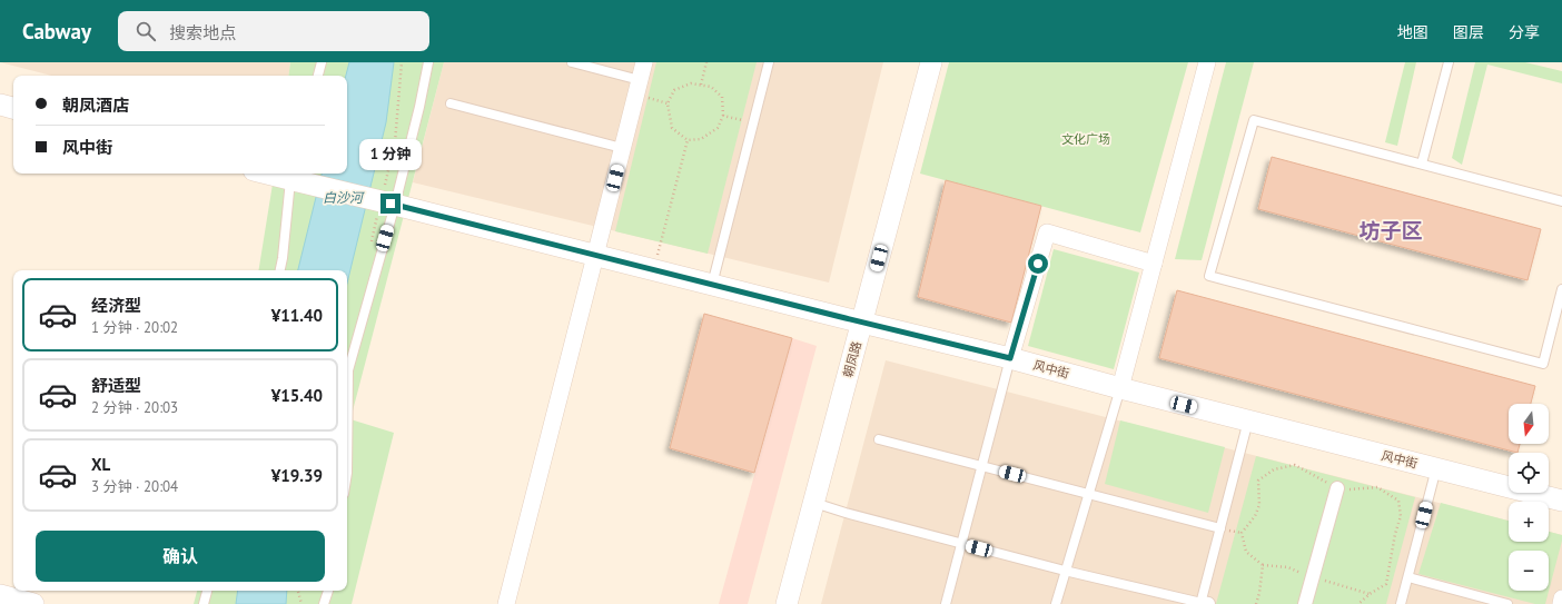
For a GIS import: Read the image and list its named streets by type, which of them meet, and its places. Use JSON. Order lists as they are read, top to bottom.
{
  "streets": {
    "street": ["朝凤路", "风中街"]
  },
  "crossings": [
    ["朝凤路", "风中街"]
  ],
  "districts": ["坊子区"],
  "water": ["白沙河"],
  "parks": ["文化广场"],
  "north": "bottom",
  "page": {
    "header": "Cabway",
    "search": "搜索地点",
    "nav": ["地图", "图层", "分享"],
    "banner": ["朝凤酒店", "风中街"],
    "bubble": "1 分钟",
    "list": [
      {
        "name": "经济型",
        "note": "1 分钟 · 20:02",
        "value": "¥11.40"
      },
      {
        "name": "舒适型",
        "note": "2 分钟 · 20:03",
        "value": "¥15.40"
      },
      {
        "name": "XL",
        "note": "3 分钟 · 20:04",
        "value": "¥19.39"
      }
    ],
    "map_buttons": ["+", "−"],
    "buttons": "确认"
  }
}
